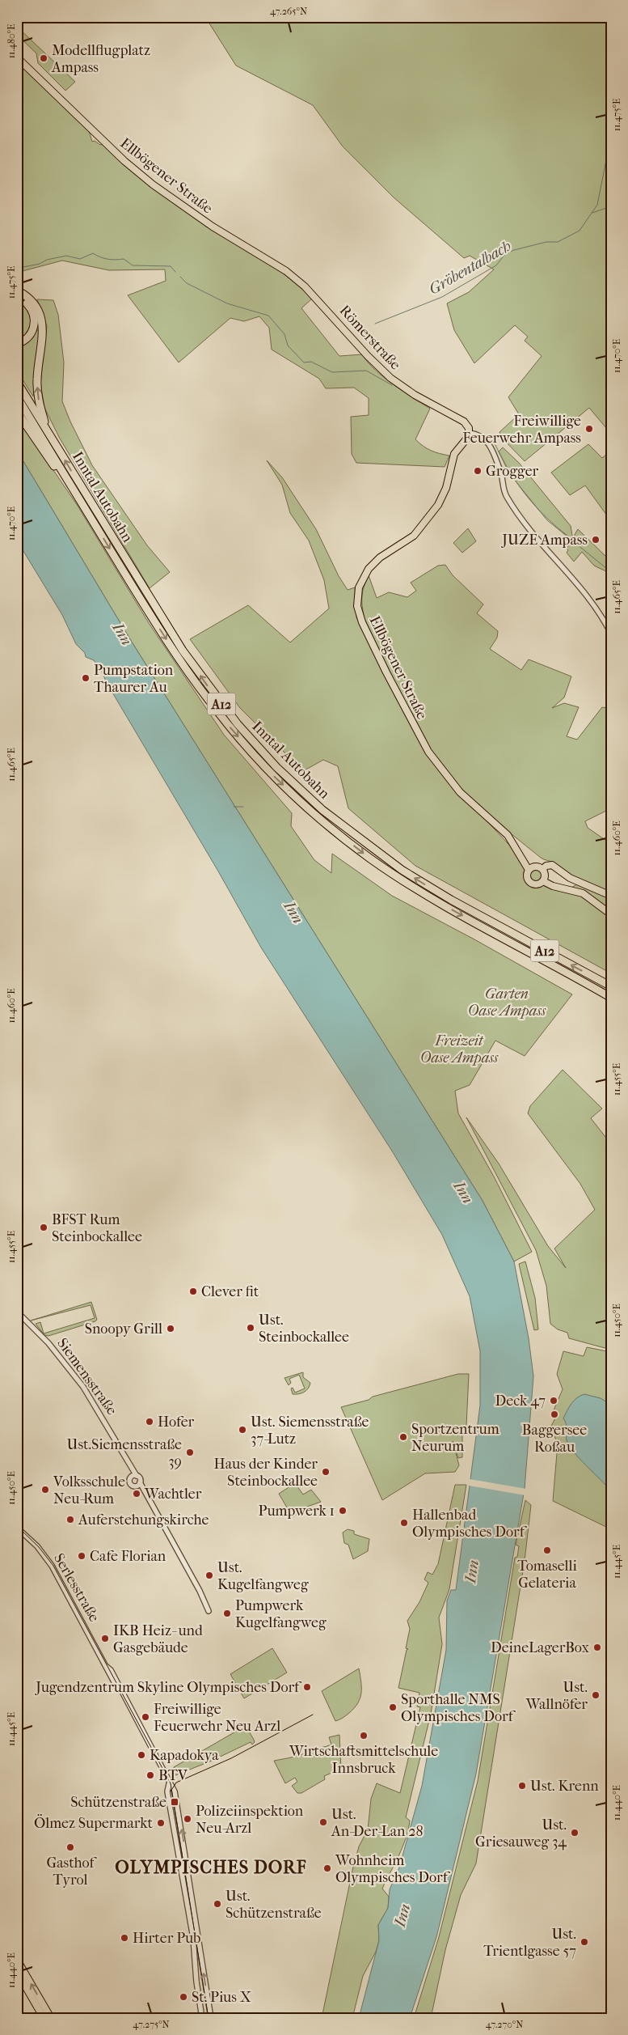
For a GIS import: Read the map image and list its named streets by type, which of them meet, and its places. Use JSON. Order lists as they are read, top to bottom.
{
  "streets": {
    "highway": ["Inntal Autobahn", "A12"],
    "main road": ["Ellbögener Straße", "Römerstraße"],
    "street": ["Siemensstraße", "Serlesstraße"]
  },
  "crossings": [
    ["Ellbögener Straße", "Römerstraße"]
  ],
  "districts": ["OLYMPISCHES DORF"],
  "water": ["Gröbentalbach", "Inn"],
  "parks": ["Garten Oase Ampass", "Freizeit Oase Ampass"],
  "places": {
    "other": [
      "Modellflugplatz Ampass",
      "Freiwillige Feuerwehr Ampass",
      "Grogger",
      "JUZE Ampass",
      "Pumpstation Thaurer Au",
      "BFST Rum Steinbockallee",
      "Clever fit",
      "Ust. Steinbockallee",
      "Snoopy Grill",
      "Deck 47",
      "Baggersee Roßau",
      "Hofer",
      "Ust. Siemensstraße 37-Lutz",
      "Sportzentrum Neurum",
      "Ust.Siemensstraße 39",
      "Haus der Kinder Steinbockallee",
      "Volksschule Neu-Rum",
      "Wachtler",
      "Pumpwerk 1",
      "Auferstehungskirche",
      "Hallenbad Olympisches Dorf",
      "Tomaselli Gelateria",
      "Cafe Florian",
      "Ust. Kugelfangweg",
      "Pumpwerk Kugelfangweg",
      "IKB Heiz- und Gasgebäude",
      "DeineLagerBox",
      "Jugendzentrum Skyline Olympisches Dorf",
      "Ust. Wallnöfer",
      "Sporthalle NMS Olympisches Dorf",
      "Freiwillige Feuerwehr Neu Arzl",
      "Wirtschaftsmittelschule Innsbruck",
      "Kapadokya",
      "BTV",
      "Ust. Krenn",
      "Polizeiinspektion Neu-Arzl",
      "Ust. An-Der-Lan 28",
      "Ölmez Supermarkt",
      "Ust. Griesauweg 34",
      "Gasthof Tyrol",
      "Wohnheim Olympisches Dorf",
      "Ust. Schützenstraße",
      "Hirter Pub",
      "Ust. Trientlgasse 57",
      "St. Pius X"
    ],
    "transit": ["Schützenstraße"]
  },
  "coordinates": [
    "47.265°N",
    "11.480°E",
    "11.475°E",
    "11.470°E",
    "11.465°E",
    "11.460°E",
    "11.455°E",
    "11.450°E",
    "11.445°E",
    "11.440°E",
    "47.275°N",
    "47.270°N"
  ]
}
